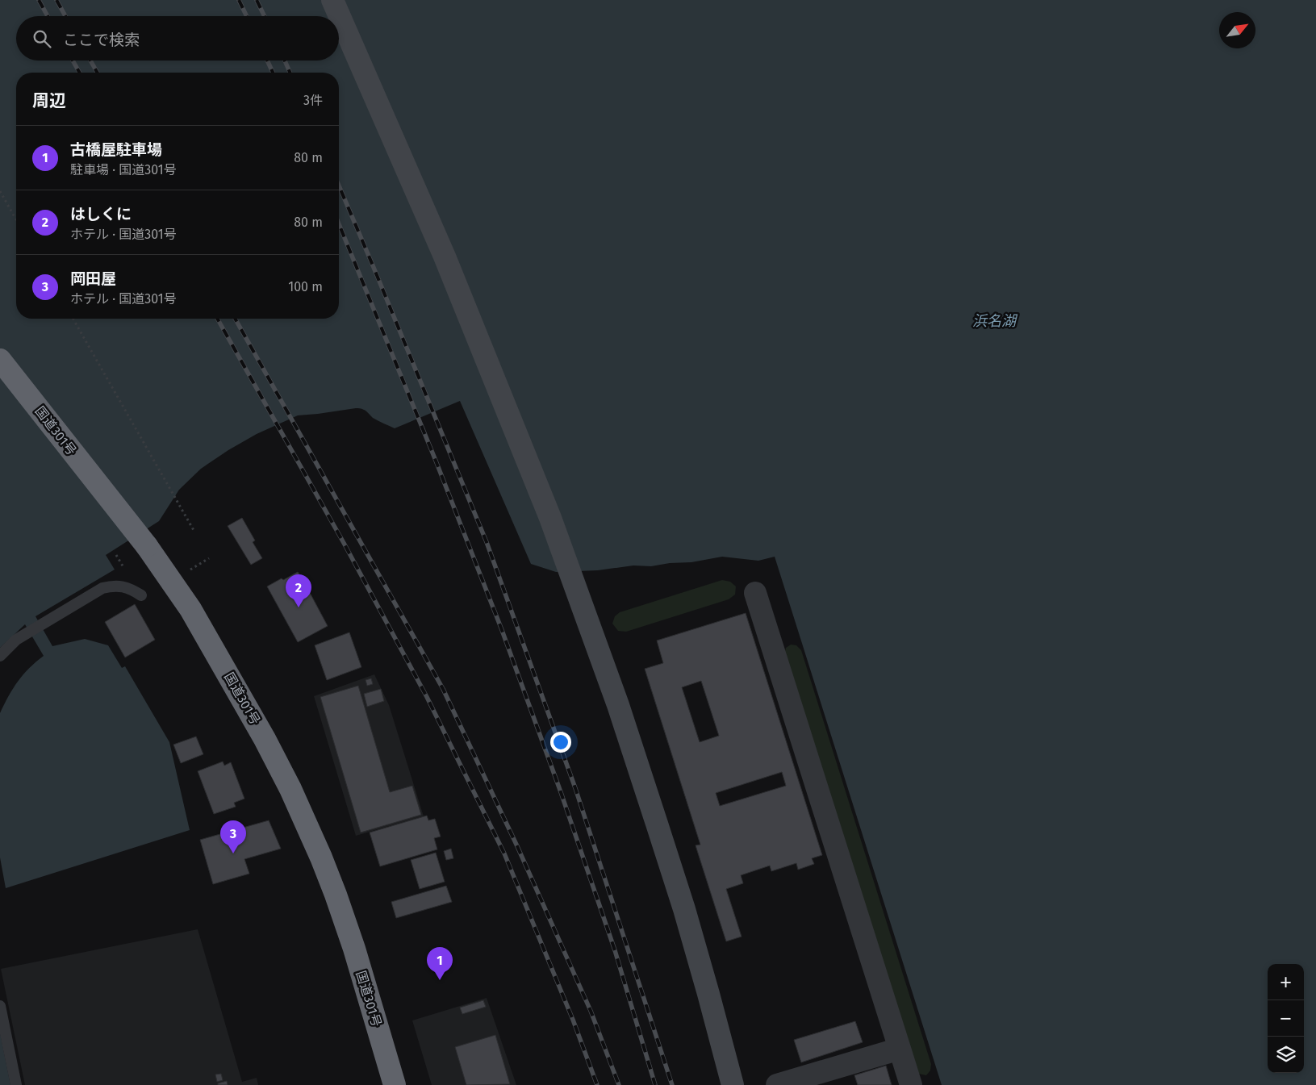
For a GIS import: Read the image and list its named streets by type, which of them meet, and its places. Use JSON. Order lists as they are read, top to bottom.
{
  "streets": {
    "highway": ["国道301号"]
  },
  "water": ["浜名湖"],
  "north": "top right",
  "page": {
    "search": "ここで検索",
    "heading": ["周辺", "3件"],
    "list": [
      {
        "mark": "1",
        "name": "古橋屋駐車場",
        "note": "駐車場 · 国道301号",
        "value": "80 m"
      },
      {
        "mark": "2",
        "name": "はしくに",
        "note": "ホテル · 国道301号",
        "value": "80 m"
      },
      {
        "mark": "3",
        "name": "岡田屋",
        "note": "ホテル · 国道301号",
        "value": "100 m"
      }
    ],
    "pins": ["2", "3", "1"],
    "map_buttons": ["+", "−"]
  }
}
